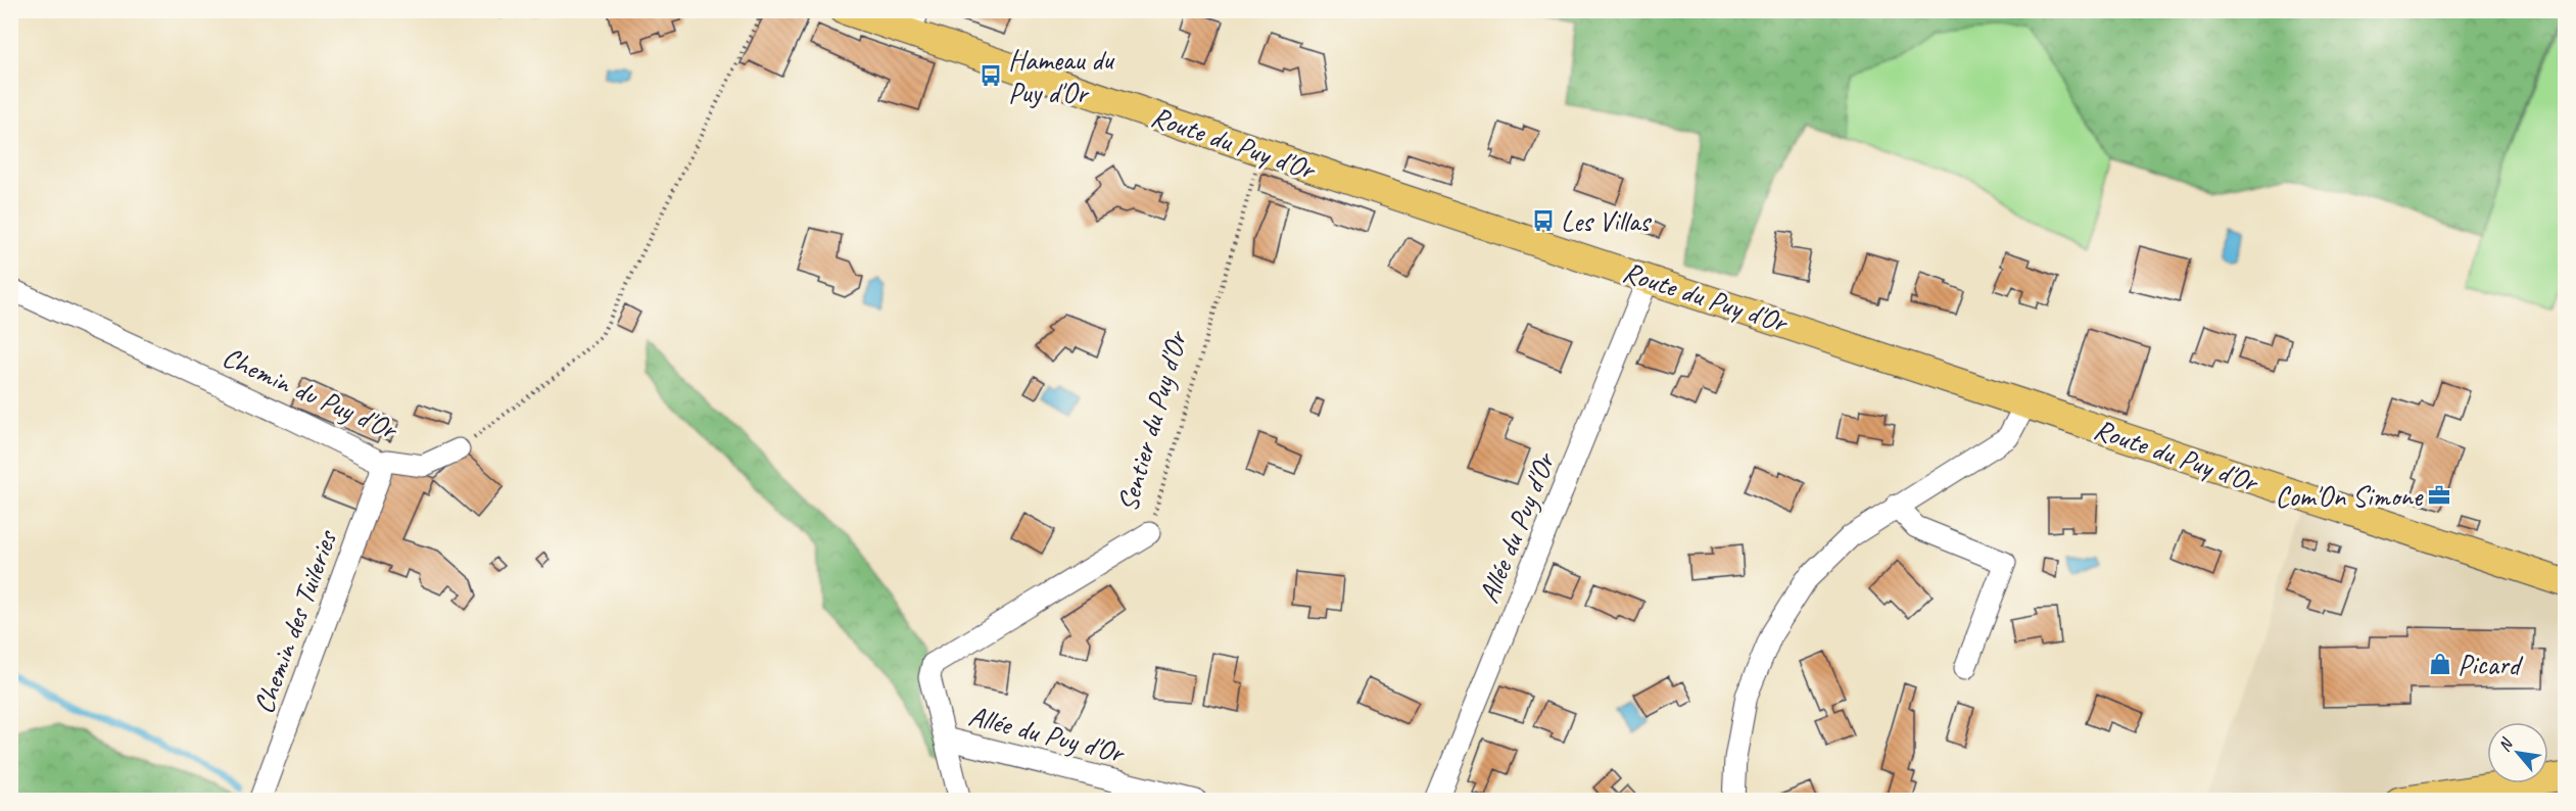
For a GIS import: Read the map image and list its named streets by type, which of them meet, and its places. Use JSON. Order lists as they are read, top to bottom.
{
  "streets": {
    "main road": ["Route du Puy d'Or"],
    "street": [
      "Chemin du Puy d'Or",
      "Sentier du Puy d'Or",
      "Allée du Puy d'Or",
      "Chemin des Tuileries"
    ]
  },
  "crossings": [
    ["Route du Puy d'Or", "Sentier du Puy d'Or"],
    ["Route du Puy d'Or", "Allée du Puy d'Or"],
    ["Chemin du Puy d'Or", "Chemin des Tuileries"],
    ["Sentier du Puy d'Or", "Allée du Puy d'Or"]
  ],
  "places": {
    "bus stop": ["Hameau du Puy d'Or", "Les Villas"],
    "office": ["Com'On Simone"],
    "shop": ["Picard"]
  },
  "north": "top left"
}
